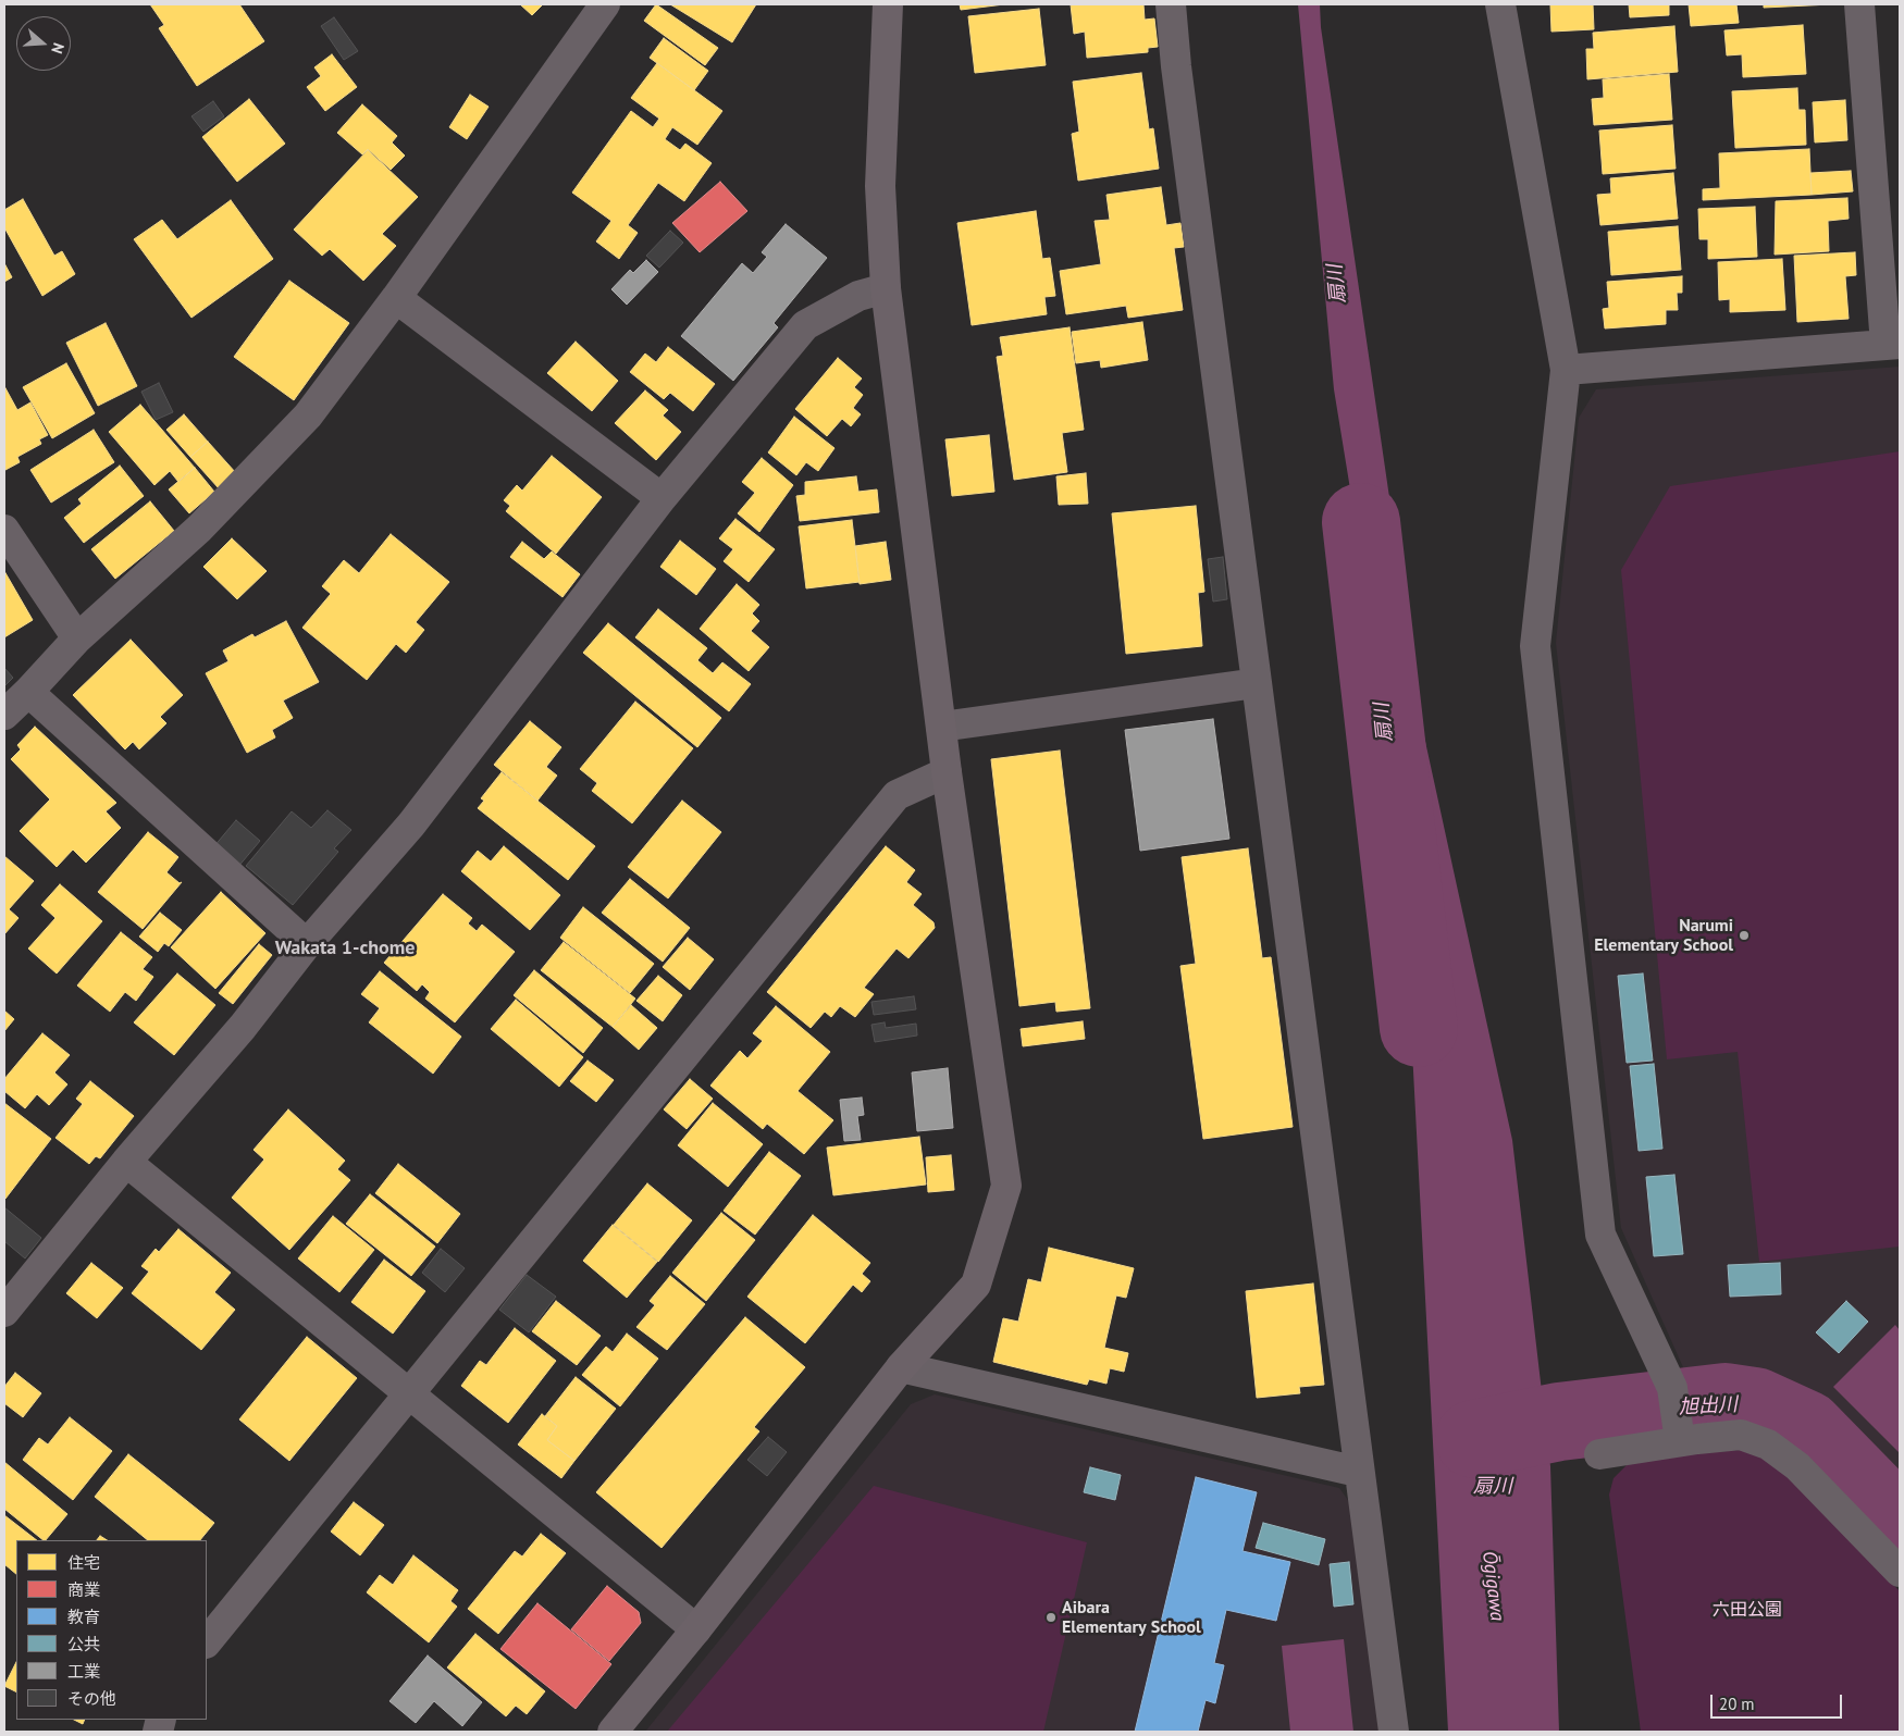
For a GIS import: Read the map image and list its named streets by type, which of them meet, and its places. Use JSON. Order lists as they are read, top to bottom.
{
  "districts": ["Wakata 1-chome"],
  "water": ["扇川", "旭出川", "Ōgigawa"],
  "parks": ["六田公園"],
  "places": ["Narumi Elementary School", "Aibara Elementary School"],
  "legend": [
    "住宅",
    "商業",
    "教育",
    "公共",
    "工業",
    "その他"
  ],
  "scale_bar": "20 m",
  "north": "right"
}
